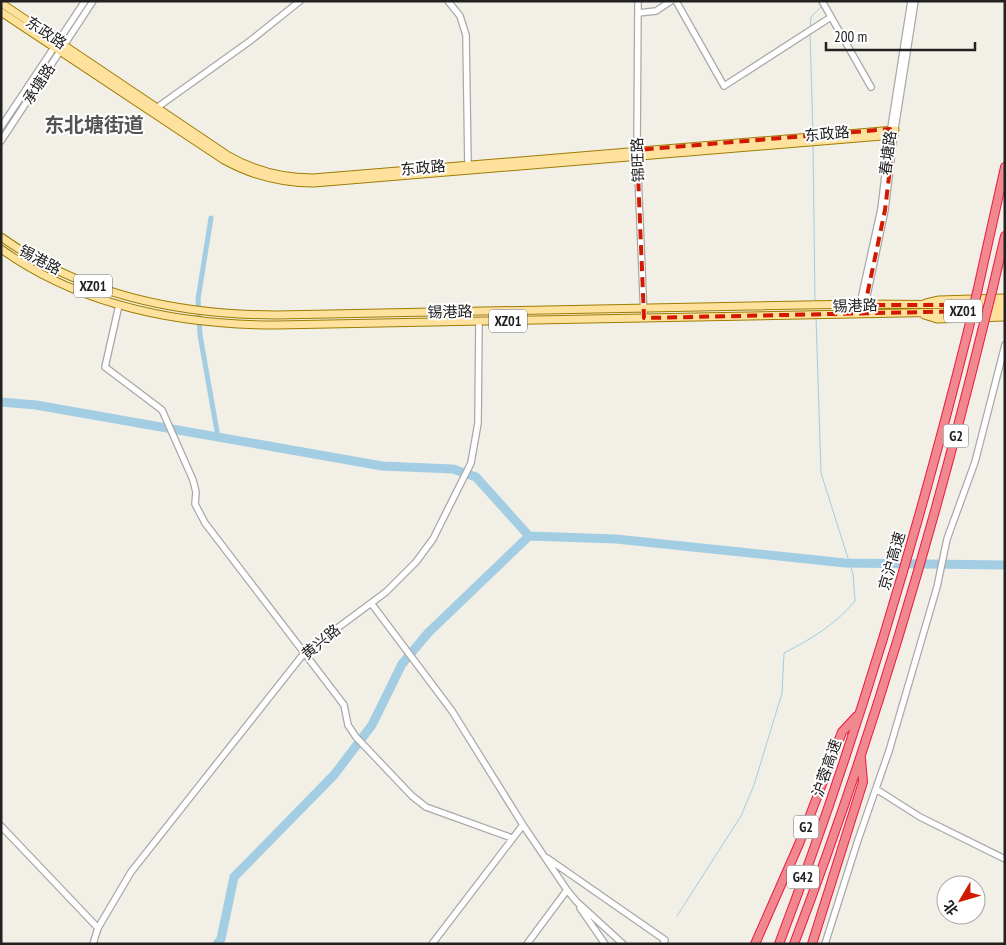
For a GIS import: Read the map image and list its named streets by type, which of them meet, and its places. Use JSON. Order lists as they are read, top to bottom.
{
  "streets": {
    "highway": [
      "G2",
      "京沪高速",
      "沪蓉高速",
      "G42"
    ],
    "main road": ["东政路", "锡港路", "XZ01"],
    "street": [
      "承塘路",
      "春塘路",
      "锦旺路",
      "黄兴路"
    ]
  },
  "crossings": [
    ["东政路", "承塘路"],
    ["东政路", "春塘路"],
    ["东政路", "锦旺路"],
    ["春塘路", "锡港路"],
    ["锦旺路", "锡港路"],
    ["锡港路", "黄兴路"],
    ["京沪高速", "沪蓉高速"]
  ],
  "districts": ["东北塘街道"],
  "scale_bar": "200 m",
  "north": "bottom left"
}
